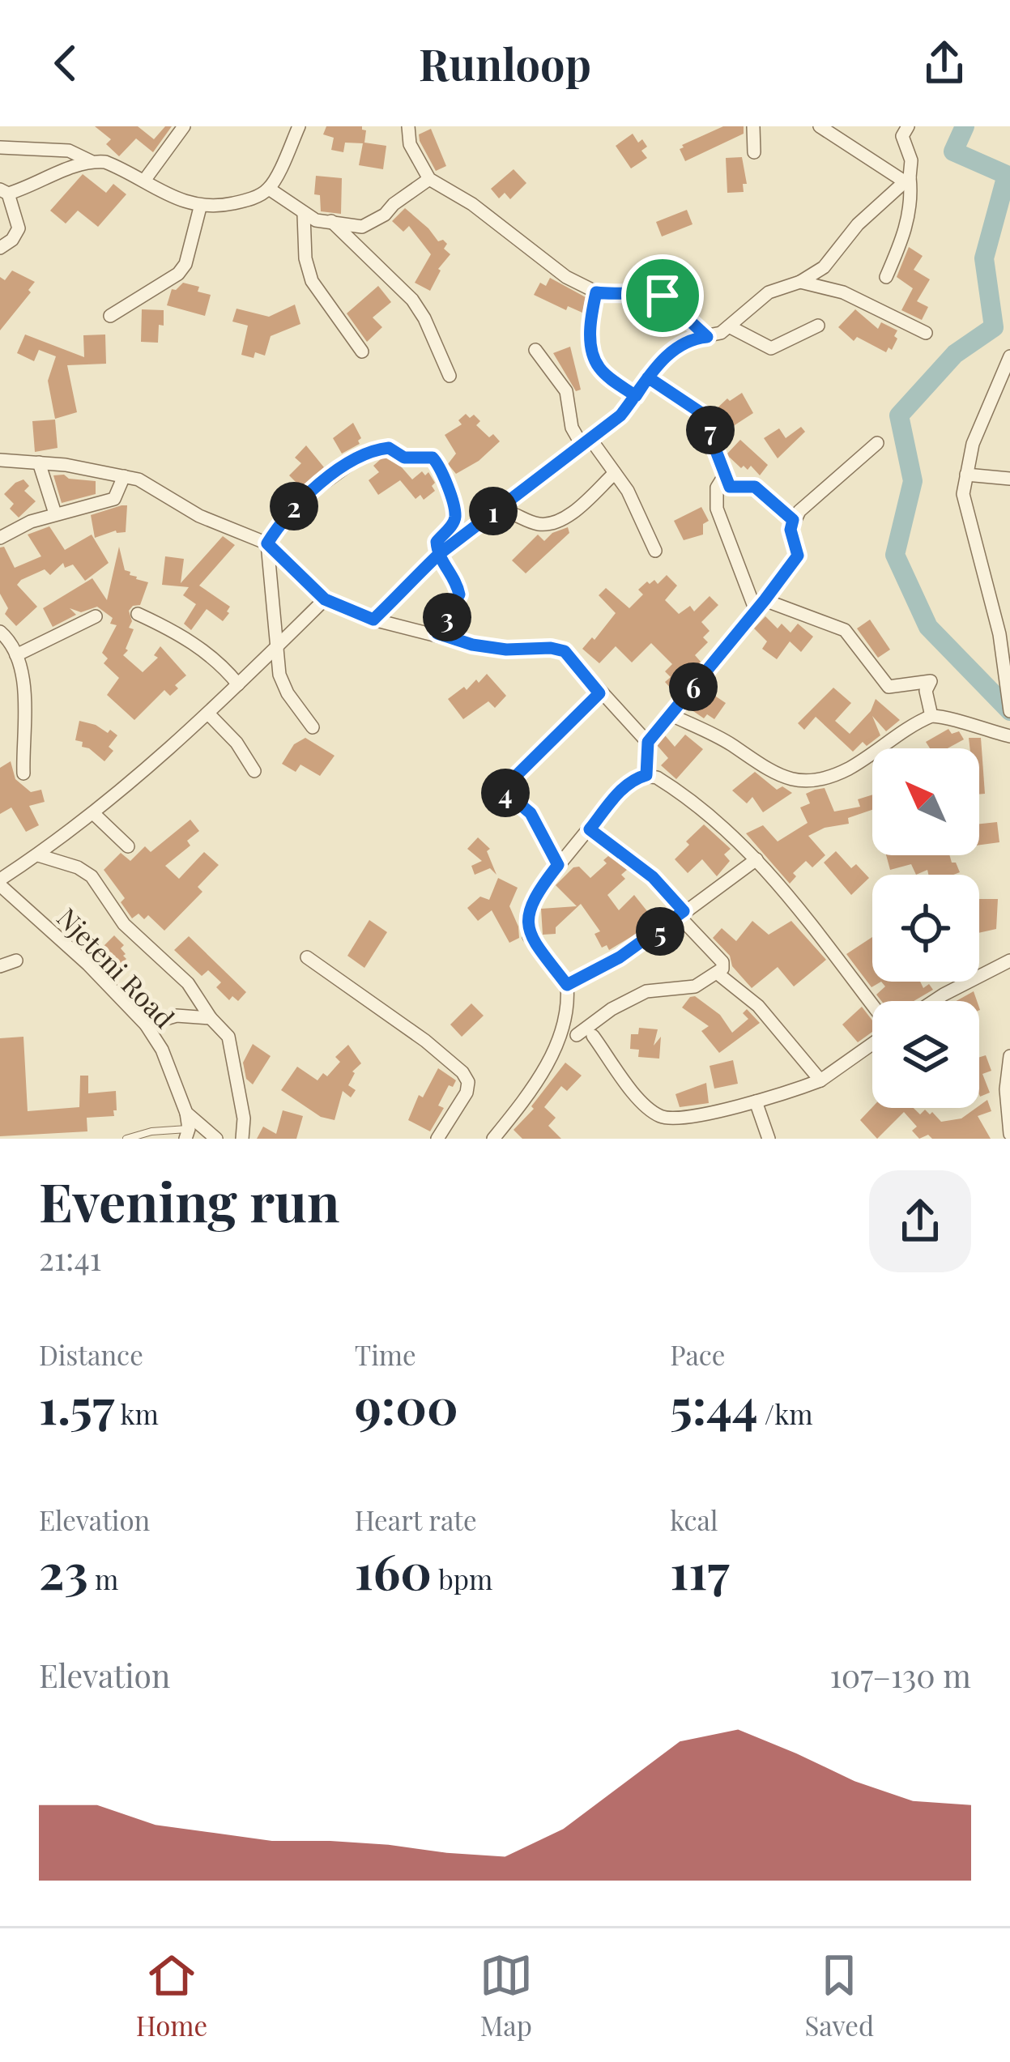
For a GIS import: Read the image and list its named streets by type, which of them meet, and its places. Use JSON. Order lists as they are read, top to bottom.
{
  "streets": {
    "street": ["Njeteni Road"]
  },
  "north": "top left",
  "page": {
    "header": "Runloop",
    "pins": [
      "7",
      "2",
      "1",
      "3",
      "6",
      "4",
      "5"
    ],
    "heading": ["Evening run", "21:41"],
    "stats": [
      ["Distance", "1.57 km"],
      ["Time", "9:00"],
      ["Pace", "5:44 /km"],
      ["Elevation", "23 m"],
      ["Heart rate", "160 bpm"],
      ["kcal", "117"]
    ],
    "chart": ["Elevation", "107–130 m"],
    "tabs": ["Home", "Map", "Saved"]
  }
}
